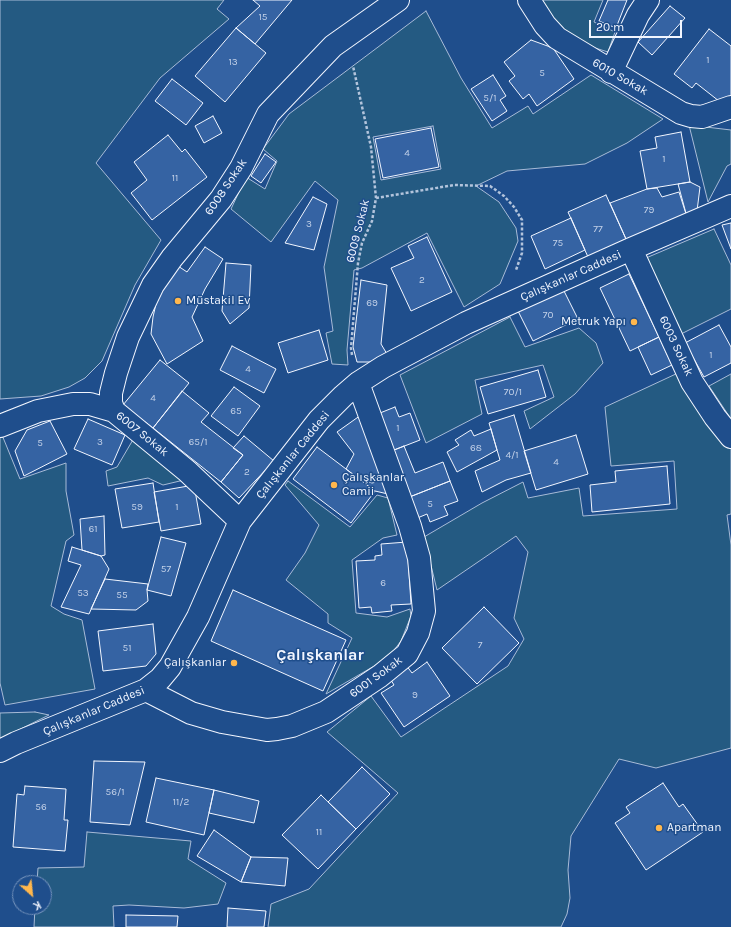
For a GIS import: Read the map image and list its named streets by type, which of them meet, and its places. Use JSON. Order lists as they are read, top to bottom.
{
  "streets": {
    "street": [
      "6010 Sokak",
      "6008 Sokak",
      "Çalışkanlar Caddesi",
      "6003 Sokak",
      "6007 Sokak",
      "6001 Sokak"
    ],
    "path": ["6009 Sokak"]
  },
  "crossings": [
    ["6008 Sokak", "6009 Sokak"],
    ["6008 Sokak", "6007 Sokak"],
    ["6009 Sokak", "Çalışkanlar Caddesi"],
    ["6009 Sokak", "6001 Sokak"],
    ["Çalışkanlar Caddesi", "6003 Sokak"],
    ["Çalışkanlar Caddesi", "6007 Sokak"],
    ["Çalışkanlar Caddesi", "6001 Sokak"]
  ],
  "districts": ["Çalışkanlar"],
  "places": [
    "Müstakil Ev",
    "Metruk Yapı",
    "Çalışkanlar Camii",
    "Çalışkanlar",
    "Apartman"
  ],
  "house_numbers": [
    "15",
    "1",
    "13",
    "5",
    "5/1",
    "4",
    "1",
    "11",
    "79",
    "3",
    "77",
    "75",
    "2",
    "69",
    "70",
    "1",
    "4",
    "70/1",
    "4",
    "65",
    "1",
    "3",
    "65/1",
    "5",
    "68",
    "4/1",
    "4",
    "2",
    "5",
    "59",
    "1",
    "61",
    "57",
    "6",
    "53",
    "55",
    "7",
    "51",
    "9",
    "56/1",
    "11/2",
    "56",
    "11"
  ],
  "scale_bar": "20 m",
  "north": "bottom right"
}
